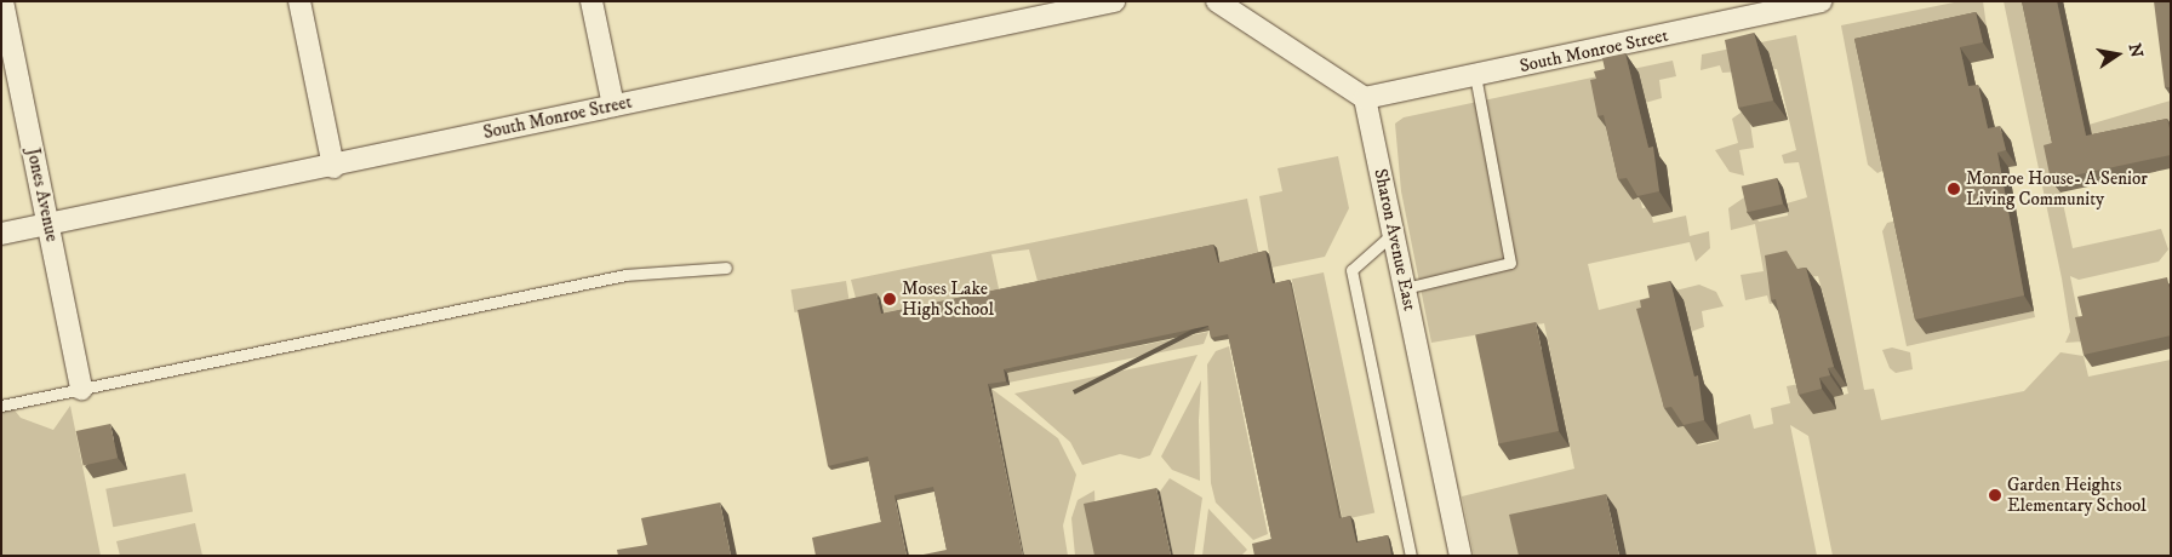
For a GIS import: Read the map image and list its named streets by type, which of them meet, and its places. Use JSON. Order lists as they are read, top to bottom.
{
  "streets": {
    "street": ["South Monroe Street", "Jones Avenue", "Sharon Avenue East"]
  },
  "crossings": [
    ["South Monroe Street", "Jones Avenue"],
    ["South Monroe Street", "Sharon Avenue East"]
  ],
  "places": ["Monroe House- A Senior Living Community", "Moses Lake High School", "Garden Heights Elementary School"],
  "north": "right"
}
